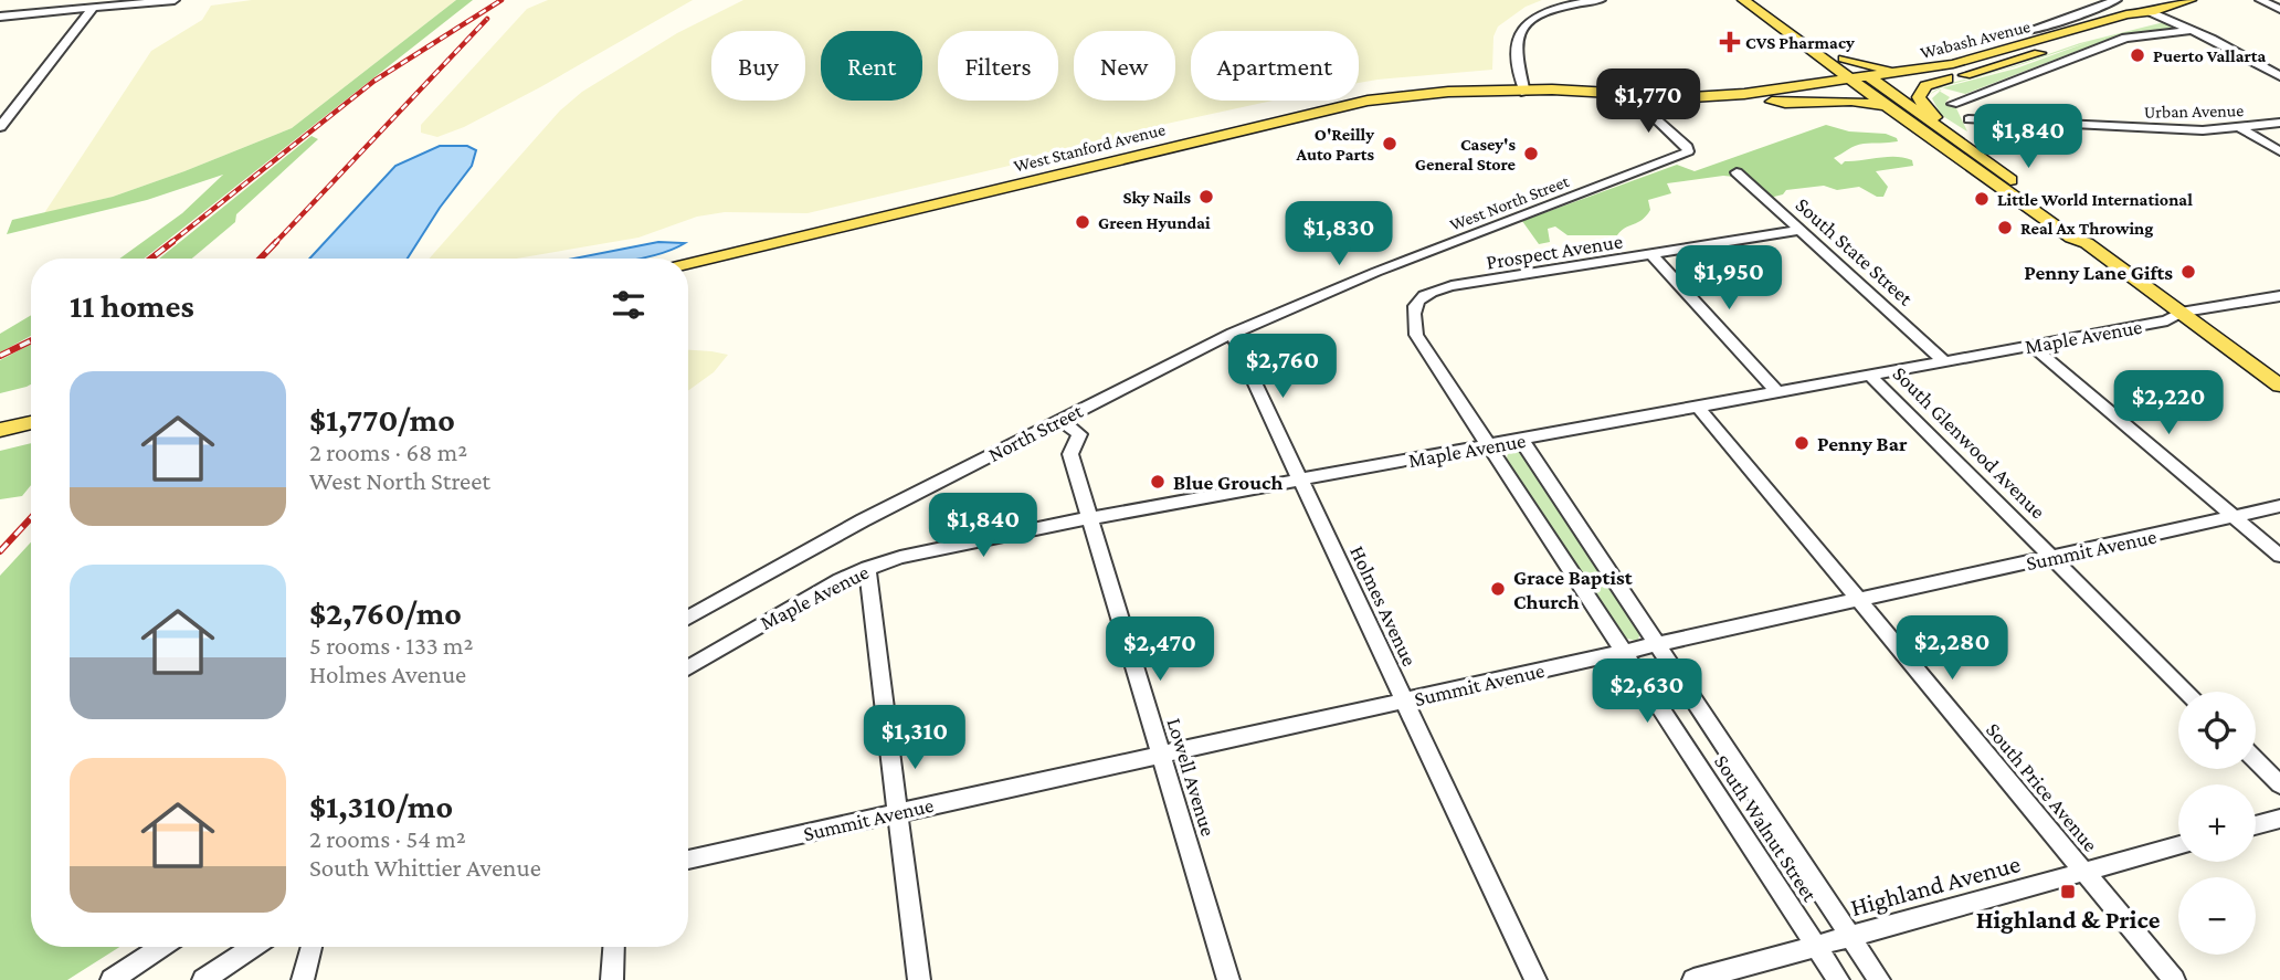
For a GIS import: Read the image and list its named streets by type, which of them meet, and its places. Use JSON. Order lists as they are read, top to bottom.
{
  "streets": {
    "main road": ["Wabash Avenue", "West Stanford Avenue"],
    "street": [
      "Urban Avenue",
      "West North Street",
      "Prospect Avenue",
      "South State Street",
      "Maple Avenue",
      "North Street",
      "South Glenwood Avenue",
      "Summit Avenue",
      "Holmes Avenue",
      "Lowell Avenue",
      "South Price Avenue",
      "South Walnut Street",
      "Highland Avenue"
    ]
  },
  "crossings": [
    ["Wabash Avenue", "West Stanford Avenue"],
    ["West Stanford Avenue", "West North Street"],
    ["West North Street", "North Street"],
    ["West North Street", "Holmes Avenue"],
    ["Prospect Avenue", "South State Street"],
    ["Prospect Avenue", "South Walnut Street"],
    ["South State Street", "Maple Avenue"],
    ["Maple Avenue", "South Glenwood Avenue"],
    ["Maple Avenue", "Holmes Avenue"],
    ["Maple Avenue", "Lowell Avenue"],
    ["Maple Avenue", "South Price Avenue"],
    ["Maple Avenue", "South Walnut Street"],
    ["North Street", "Holmes Avenue"],
    ["North Street", "Lowell Avenue"],
    ["South Glenwood Avenue", "Summit Avenue"],
    ["Summit Avenue", "Holmes Avenue"],
    ["Summit Avenue", "Lowell Avenue"],
    ["Summit Avenue", "South Price Avenue"],
    ["Summit Avenue", "South Walnut Street"],
    ["South Price Avenue", "Highland Avenue"],
    ["South Walnut Street", "Highland Avenue"]
  ],
  "places": {
    "health": ["CVS Pharmacy"],
    "other": [
      "Puerto Vallarta",
      "O'Reilly Auto Parts",
      "Casey's General Store",
      "Sky Nails",
      "Little World International",
      "Green Hyundai",
      "Real Ax Throwing",
      "Penny Lane Gifts",
      "Penny Bar",
      "Blue Grouch",
      "Grace Baptist Church"
    ],
    "transit": ["Highland & Price"]
  },
  "page": {
    "chip": [
      "Buy",
      "Rent",
      "Filters",
      "New",
      "Apartment"
    ],
    "price": [
      "$1,770",
      "$1,840",
      "$1,830",
      "$1,950",
      "$2,760",
      "$2,220",
      "$1,840",
      "$2,280",
      "$2,470",
      "$2,630",
      "$1,310"
    ],
    "heading": "11 homes",
    "list": [
      {
        "name": "$1,770/mo",
        "note": "2 rooms · 68 m² · West North Street"
      },
      {
        "name": "$2,760/mo",
        "note": "5 rooms · 133 m² · Holmes Avenue"
      },
      {
        "name": "$1,310/mo",
        "note": "2 rooms · 54 m² · South Whittier Avenue"
      }
    ],
    "map_buttons": ["+", "−"]
  }
}
